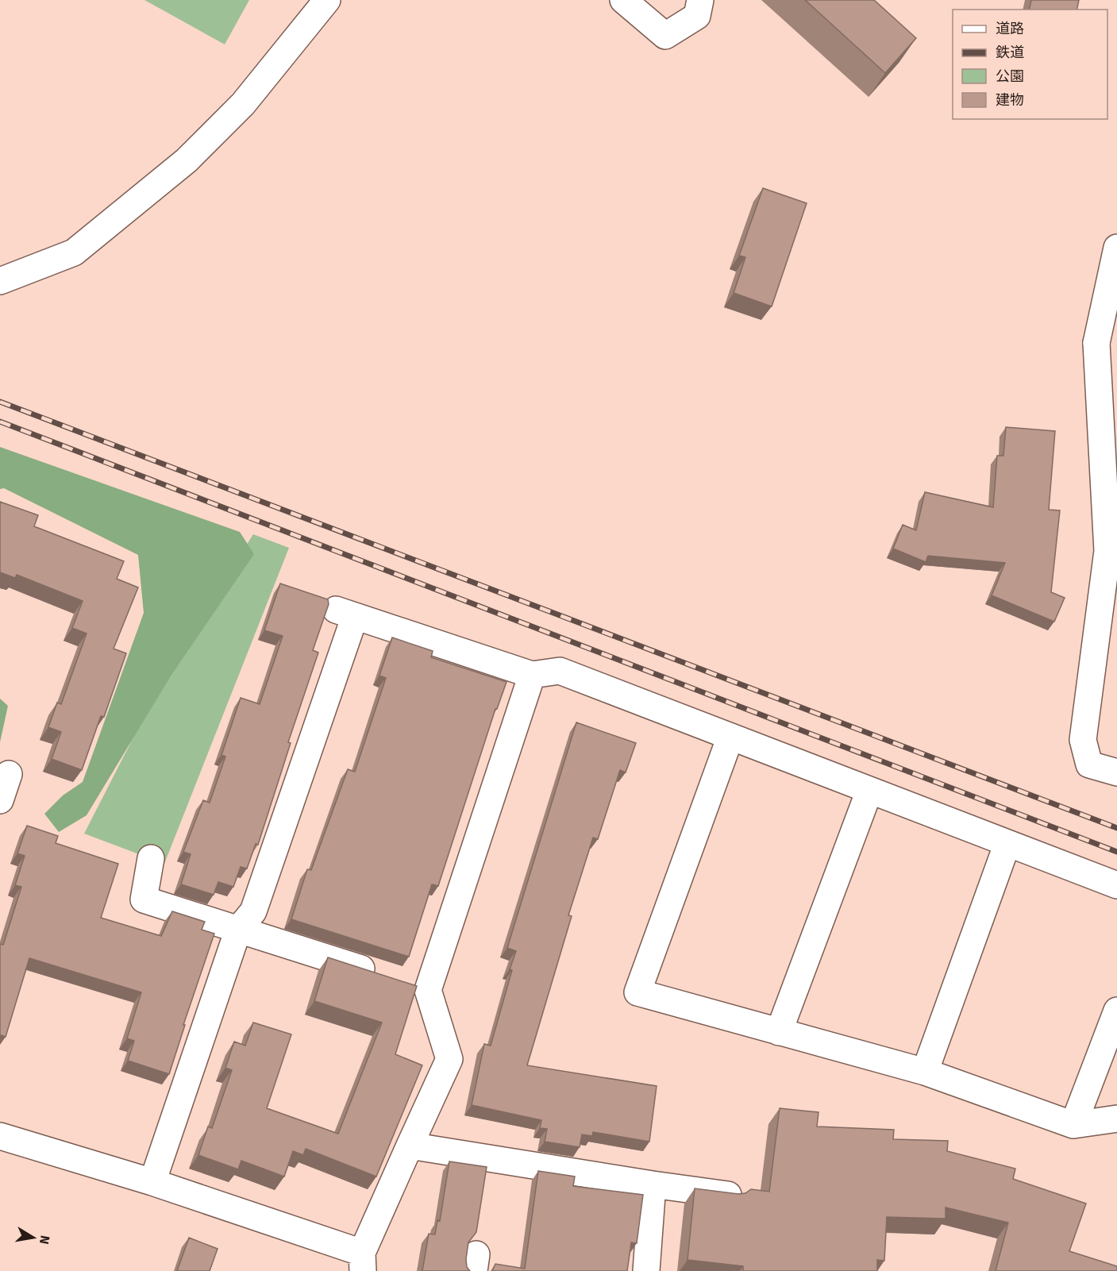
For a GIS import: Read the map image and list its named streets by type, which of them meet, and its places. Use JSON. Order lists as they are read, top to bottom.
{
  "legend": [
    "道路",
    "鉄道",
    "公園",
    "建物"
  ],
  "north": "right"
}
